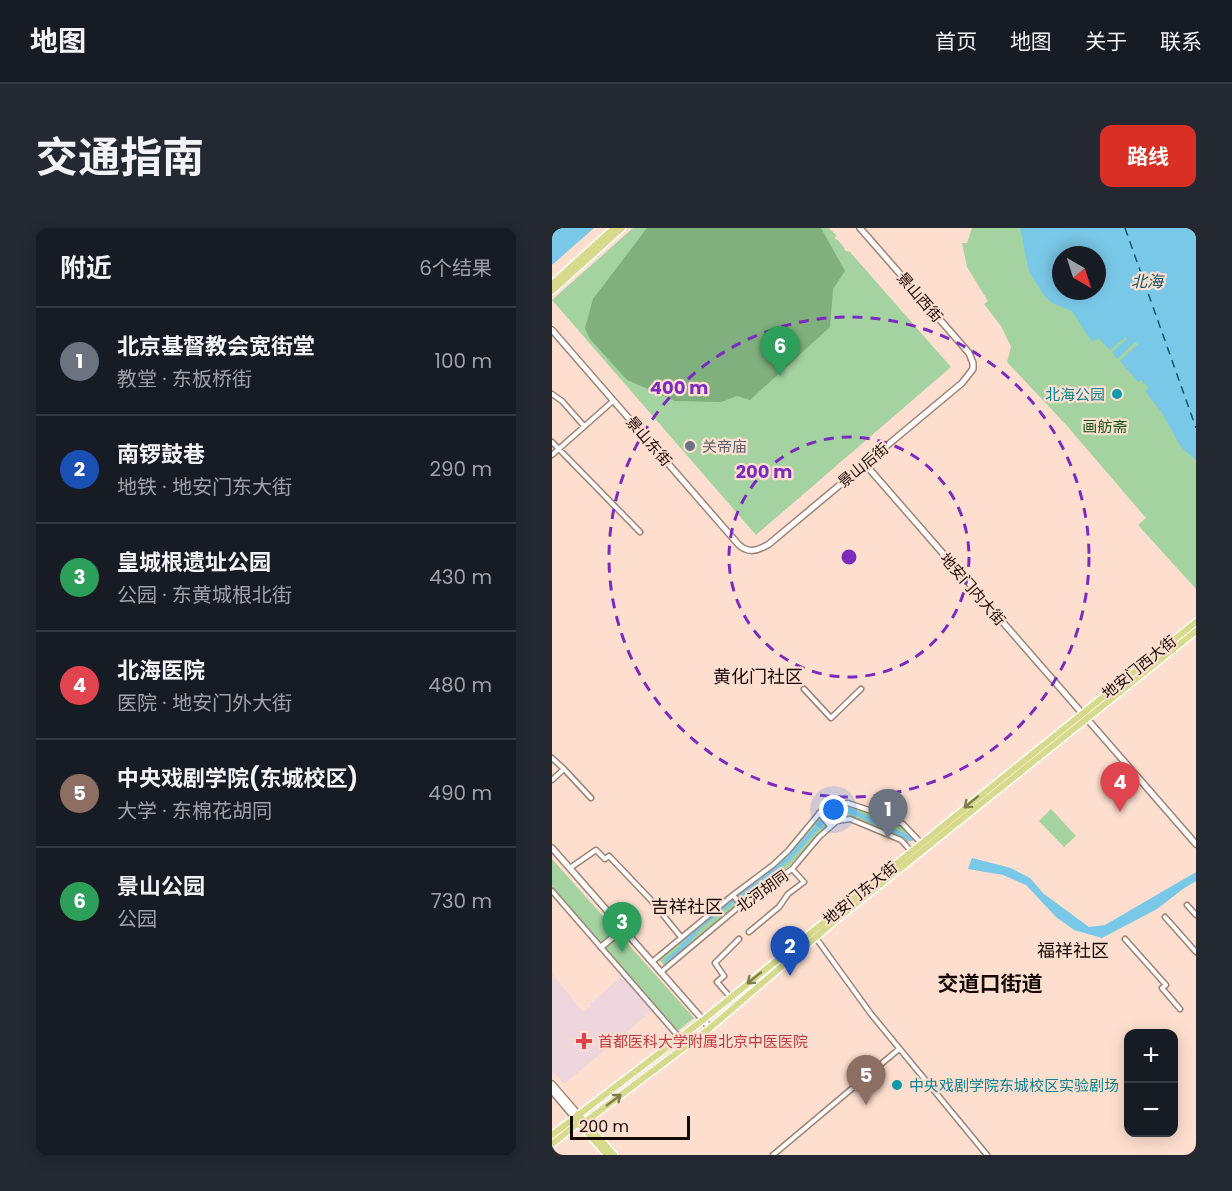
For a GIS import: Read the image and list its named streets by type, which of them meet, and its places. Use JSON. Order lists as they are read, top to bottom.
{
  "streets": {
    "main road": ["地安门西大街", "地安门东大街"],
    "street": [
      "景山西街",
      "景山东街",
      "景山后街",
      "地安门内大街",
      "北河胡同"
    ]
  },
  "crossings": [
    ["景山西街", "景山后街"],
    ["景山东街", "景山后街"],
    ["景山后街", "地安门内大街"],
    ["地安门内大街", "地安门西大街"],
    ["地安门内大街", "地安门东大街"],
    ["地安门西大街", "地安门东大街"]
  ],
  "districts": [
    "黄化门社区",
    "吉祥社区",
    "福祥社区",
    "交道口街道"
  ],
  "water": ["北海"],
  "parks": ["画舫斋"],
  "places": {
    "other": ["北海公园", "关帝庙", "中央戏剧学院东城校区实验剧场"],
    "health": ["首都医科大学附属北京中医医院"]
  },
  "scale_bar": "200 m",
  "north": "bottom right",
  "page": {
    "header": "地图",
    "nav": [
      "首页",
      "地图",
      "关于",
      "联系"
    ],
    "title": "交通指南",
    "buttons": "路线",
    "heading": ["附近", "6个结果"],
    "list": [
      {
        "mark": "1",
        "name": "北京基督教会宽街堂",
        "note": "教堂 · 东板桥街",
        "value": "100 m"
      },
      {
        "mark": "2",
        "name": "南锣鼓巷",
        "note": "地铁 · 地安门东大街",
        "value": "290 m"
      },
      {
        "mark": "3",
        "name": "皇城根遗址公园",
        "note": "公园 · 东黄城根北街",
        "value": "430 m"
      },
      {
        "mark": "4",
        "name": "北海医院",
        "note": "医院 · 地安门外大街",
        "value": "480 m"
      },
      {
        "mark": "5",
        "name": "中央戏剧学院(东城校区)",
        "note": "大学 · 东棉花胡同",
        "value": "490 m"
      },
      {
        "mark": "6",
        "name": "景山公园",
        "note": "公园",
        "value": "730 m"
      }
    ],
    "pins": [
      "6",
      "4",
      "1",
      "3",
      "2",
      "5"
    ],
    "map_buttons": ["+", "−"],
    "scale": "200 m"
  },
  "rings": ["400 m", "200 m"]
}
